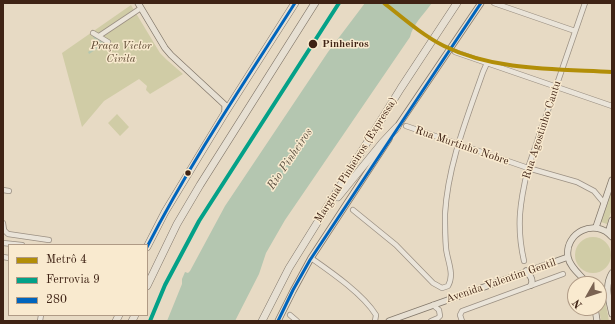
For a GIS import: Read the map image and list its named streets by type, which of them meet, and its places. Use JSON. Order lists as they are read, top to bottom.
{
  "streets": {
    "highway": ["Marginal Pinheiros (Expressa)"],
    "main road": ["Avenida Valentim Gentil"],
    "street": ["Rua Agostinho Cantu", "Rua Murtinho Nobre"]
  },
  "crossings": [
    ["Rua Agostinho Cantu", "Rua Murtinho Nobre"]
  ],
  "water": ["Rio Pinheiros"],
  "parks": ["Praça Victor Civita"],
  "places": ["Pinheiros"],
  "lines": ["metro line 4", "rail line 9", "transit line 280"],
  "legend": ["Metrô 4", "Ferrovia 9", "280"],
  "north": "bottom left"
}
